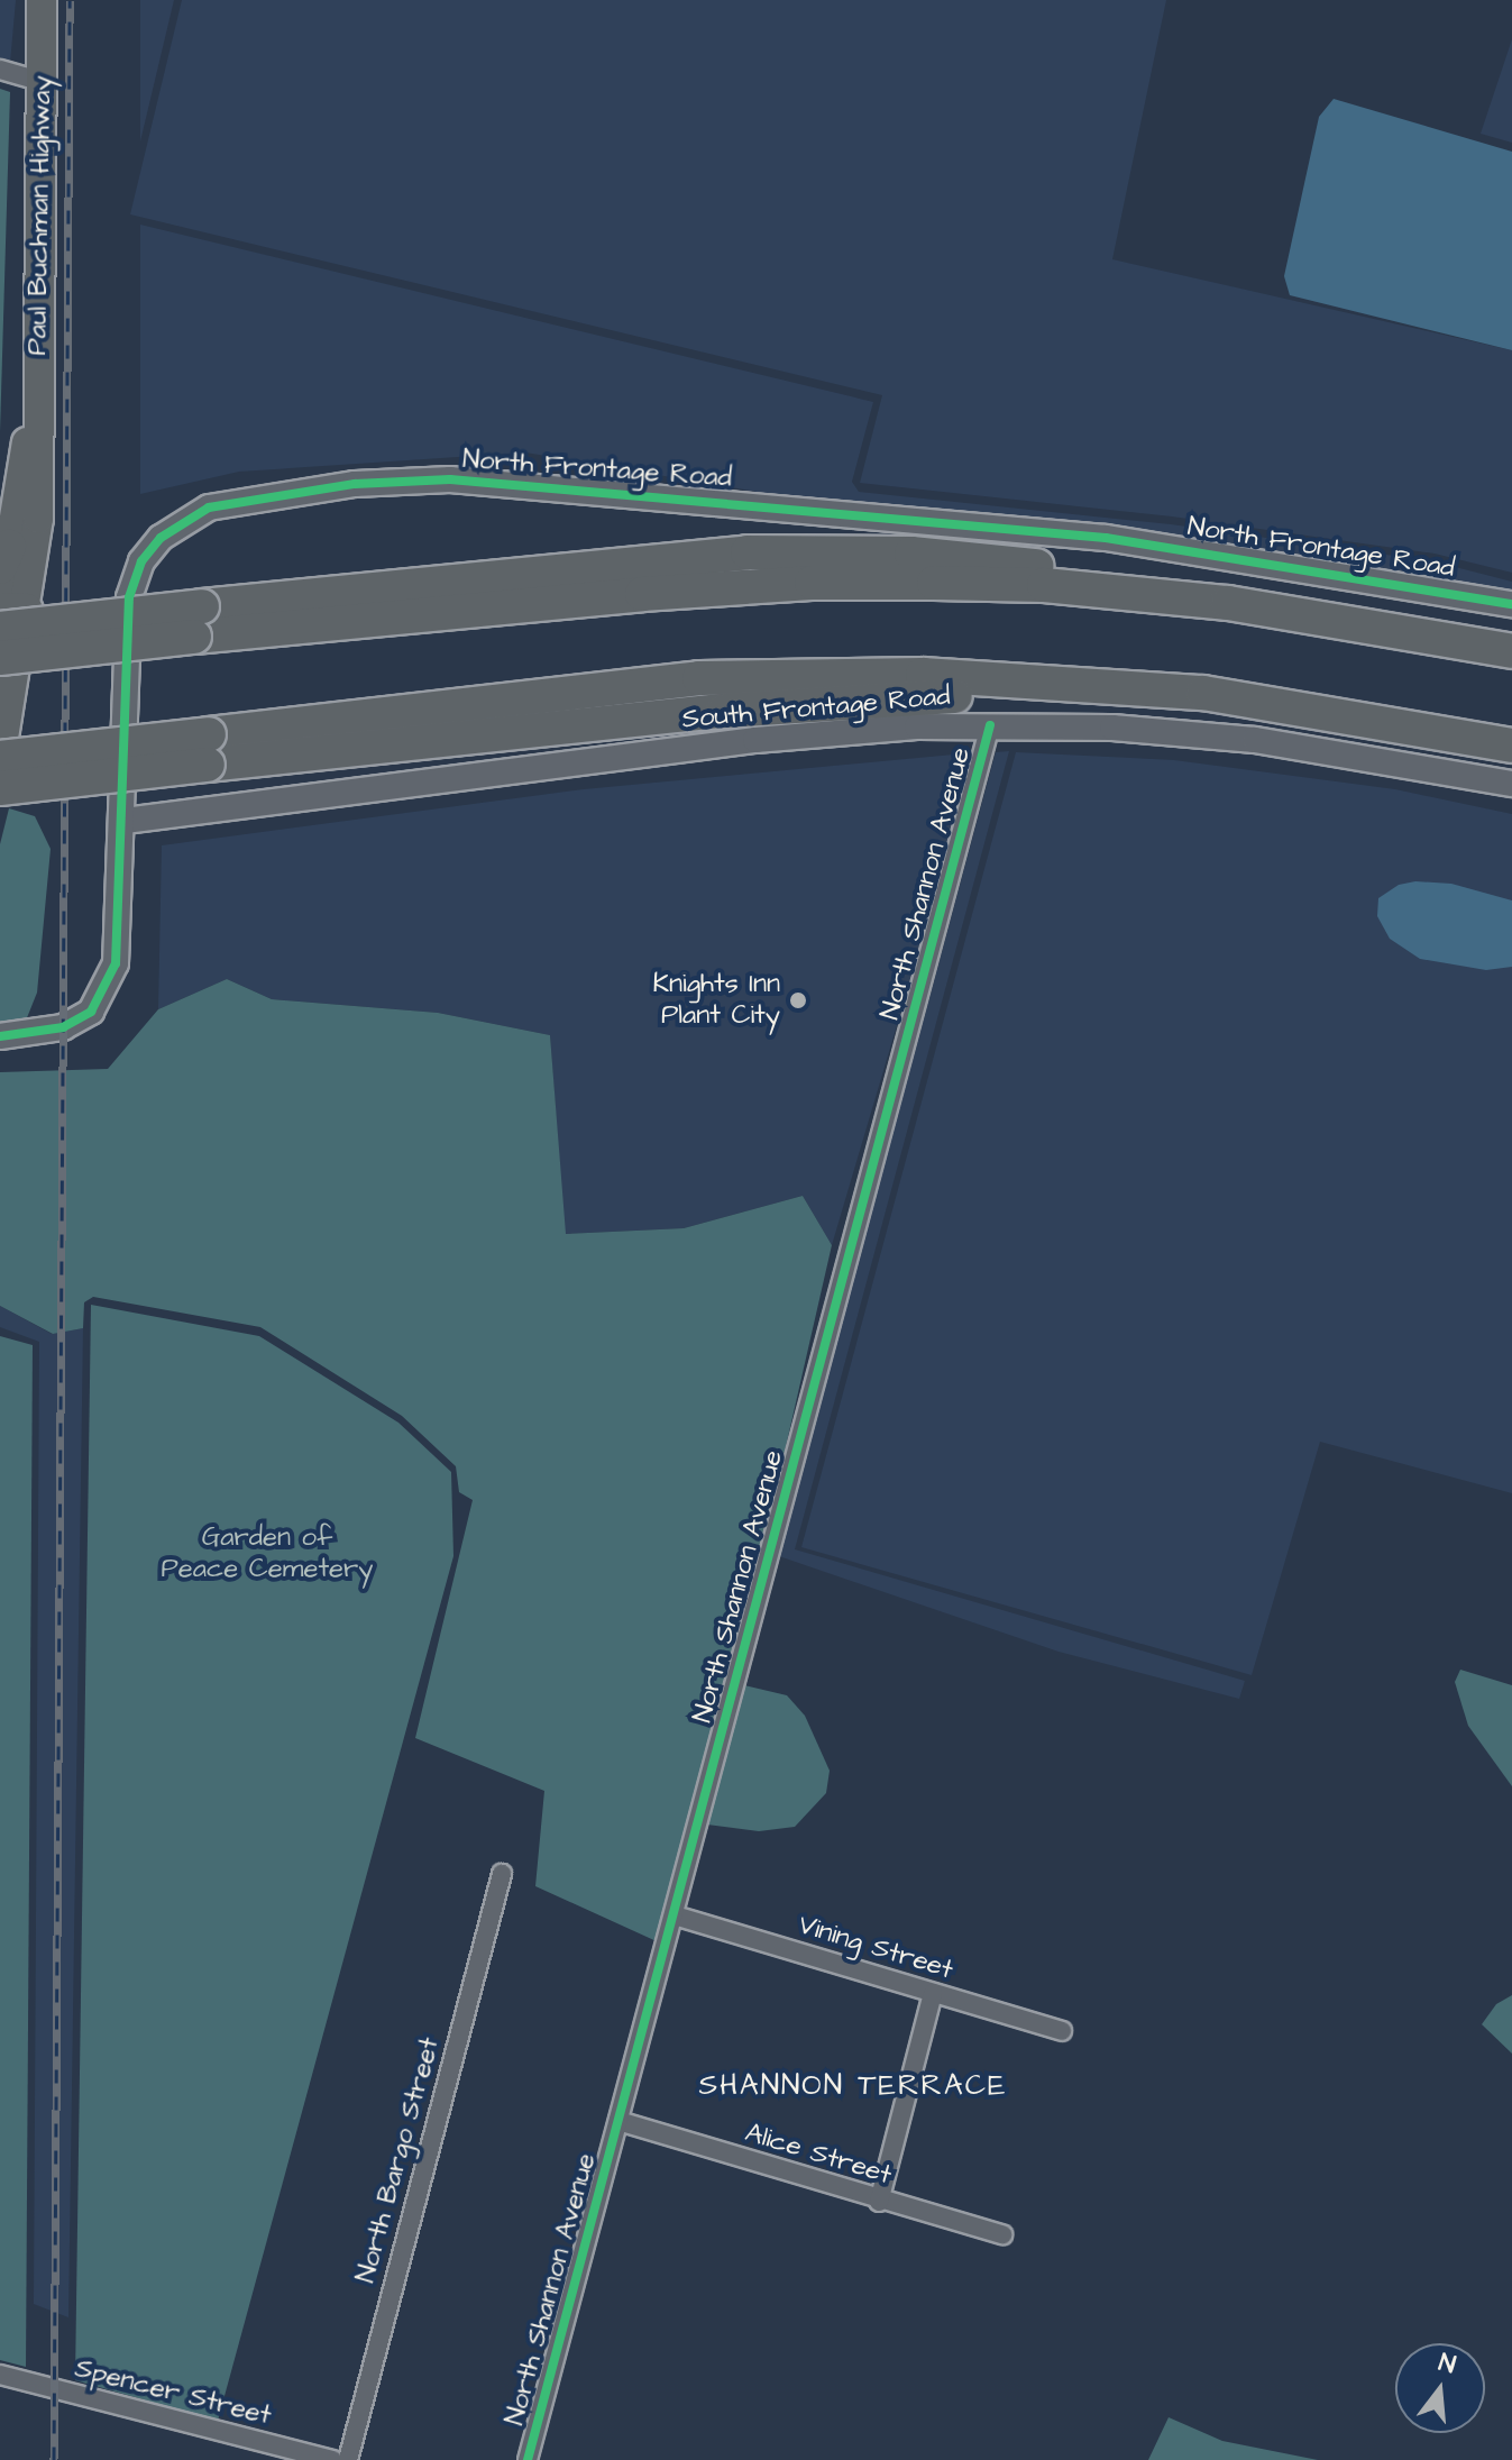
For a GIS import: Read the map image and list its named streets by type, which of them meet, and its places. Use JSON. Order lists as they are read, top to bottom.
{
  "streets": {
    "main road": ["Paul Buchman Highway"],
    "street": [
      "North Frontage Road",
      "South Frontage Road",
      "North Shannon Avenue",
      "Vining Street",
      "Alice Street",
      "North Bargo Street",
      "Spencer Street"
    ]
  },
  "crossings": [
    ["North Frontage Road", "South Frontage Road"],
    ["South Frontage Road", "North Shannon Avenue"],
    ["North Shannon Avenue", "Vining Street"],
    ["North Shannon Avenue", "Alice Street"]
  ],
  "districts": ["SHANNON TERRACE"],
  "parks": ["Garden of Peace Cemetery"],
  "places": ["Knights Inn Plant City"],
  "north": "top"
}
